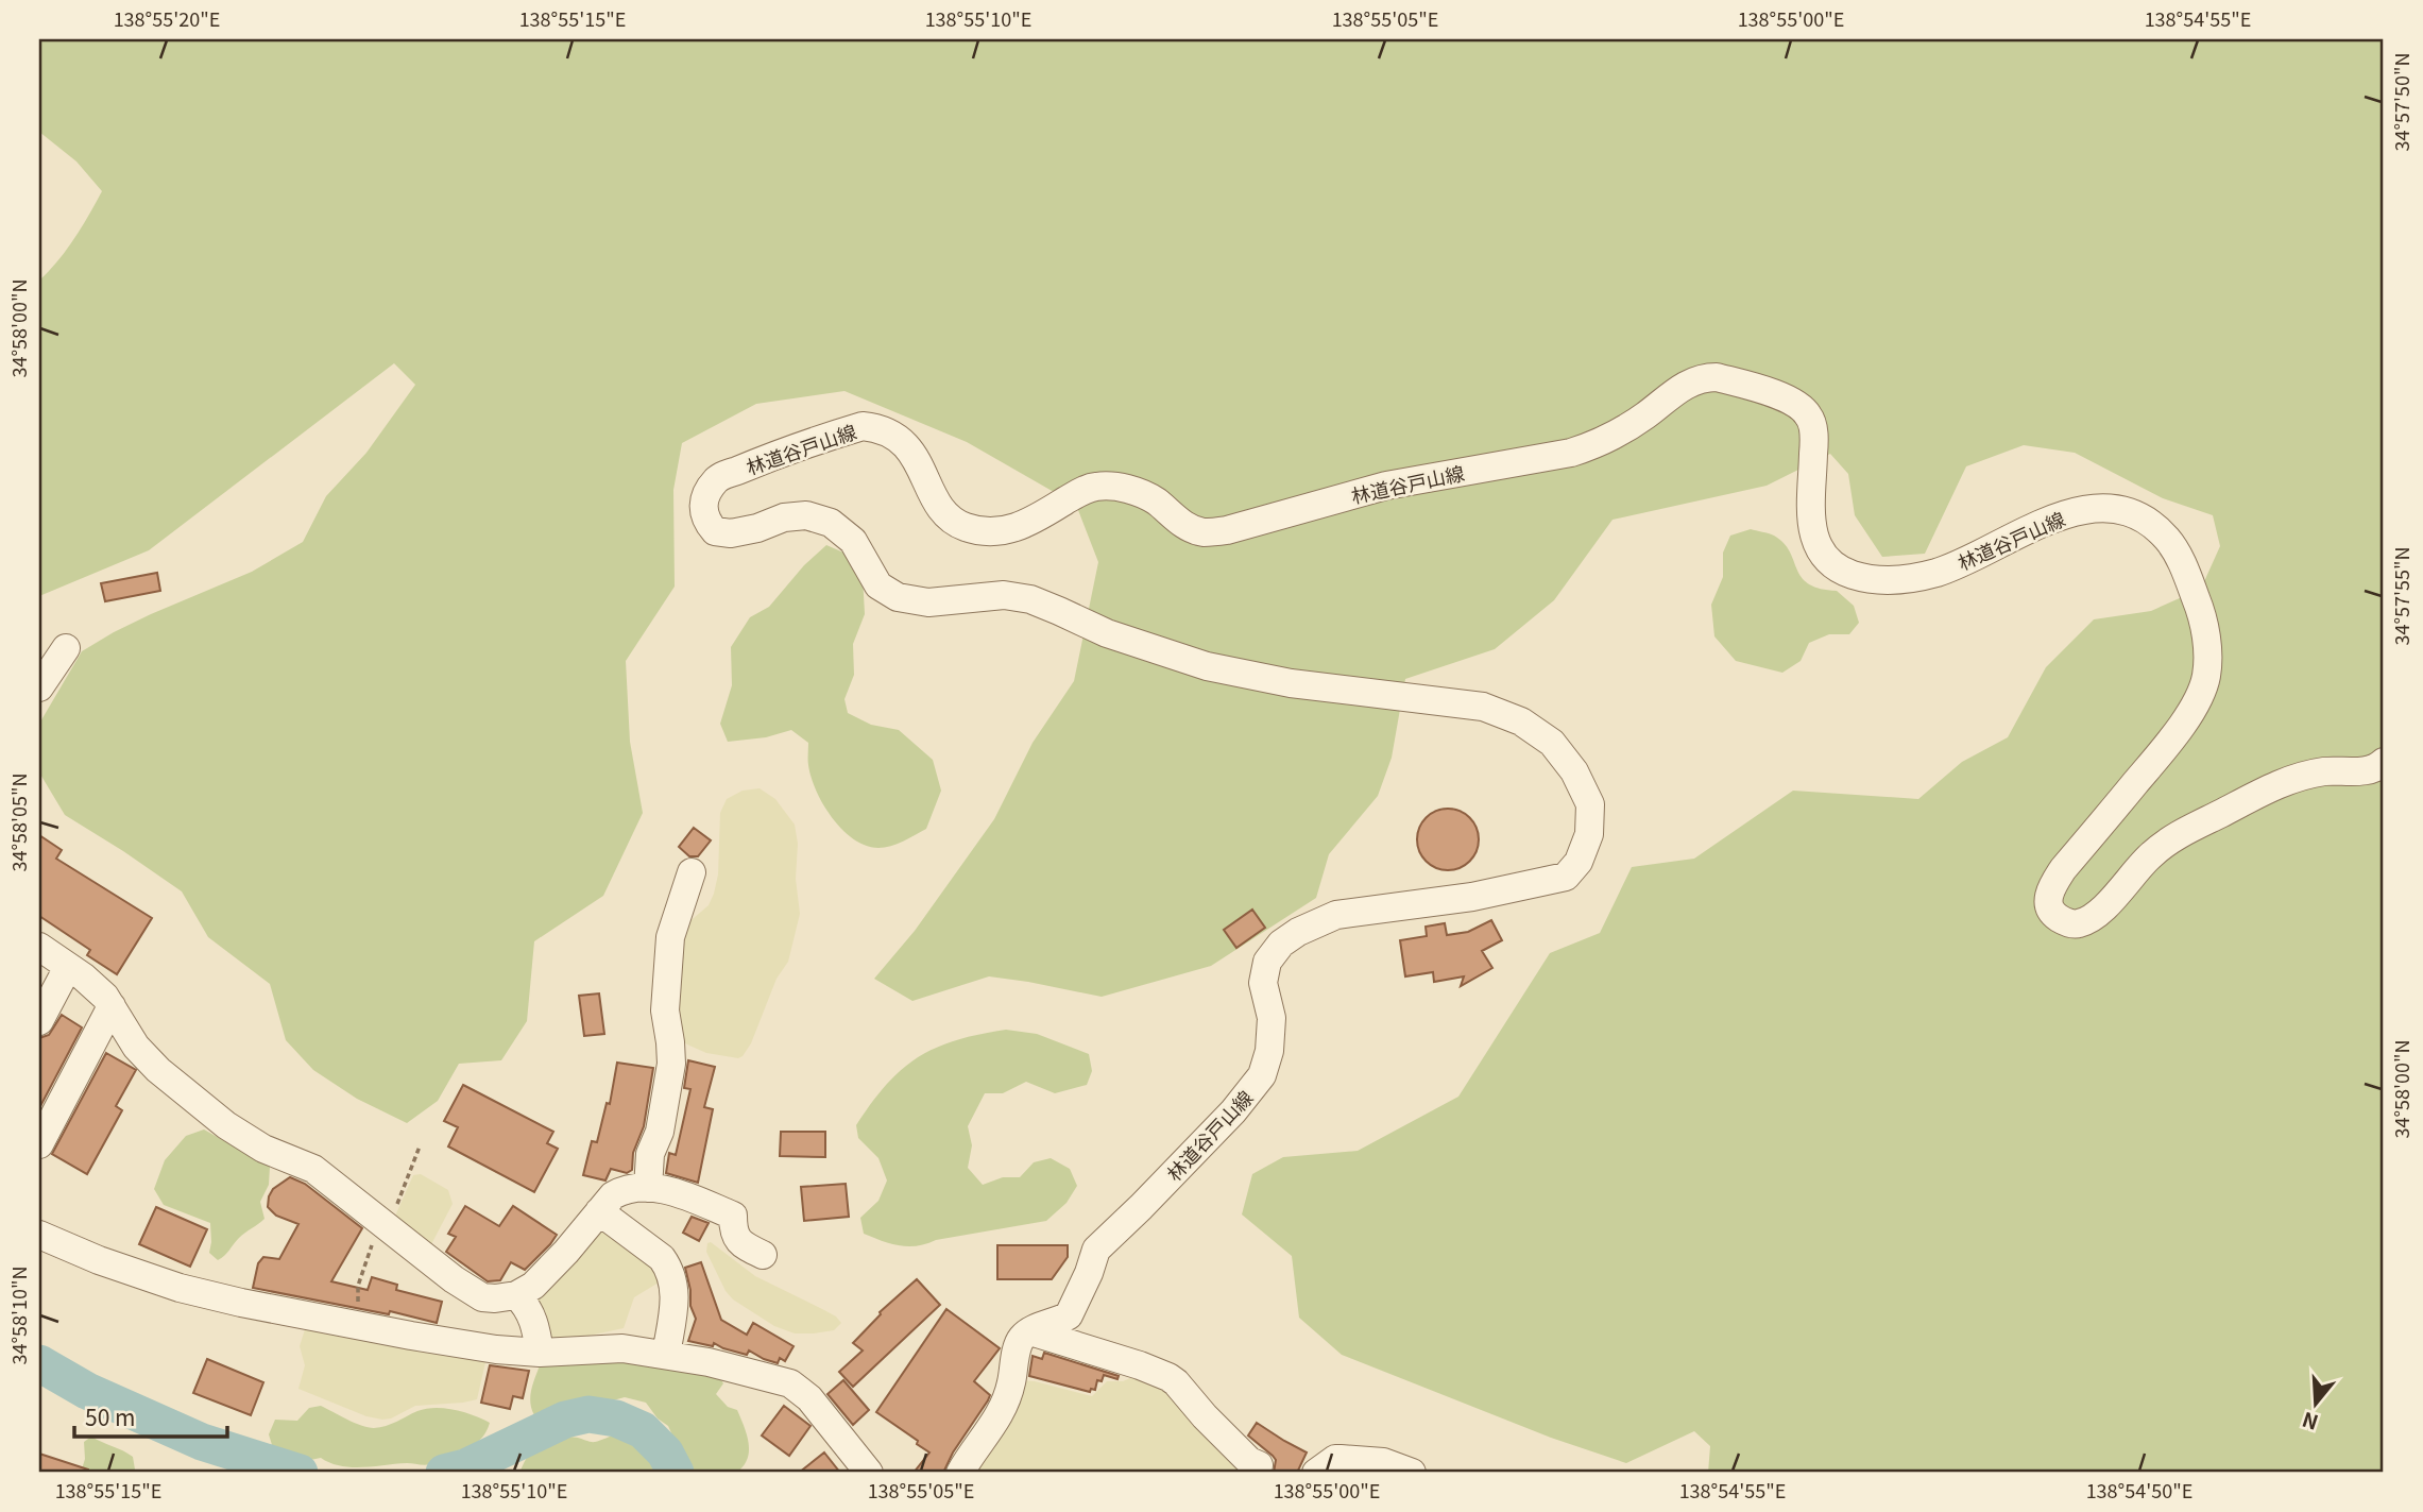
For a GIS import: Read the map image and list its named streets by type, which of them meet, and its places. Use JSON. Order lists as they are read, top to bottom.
{
  "streets": {
    "street": ["林道谷戸山線"]
  },
  "scale_bar": "50 m",
  "north": "bottom",
  "coordinates": [
    "138°55'20\"E",
    "138°55'15\"E",
    "138°55'10\"E",
    "138°55'05\"E",
    "138°55'00\"E",
    "138°54'55\"E",
    "34°57'50\"N",
    "34°58'00\"N",
    "34°57'55\"N",
    "34°58'05\"N",
    "34°58'10\"N",
    "138°54'50\"E"
  ]
}
